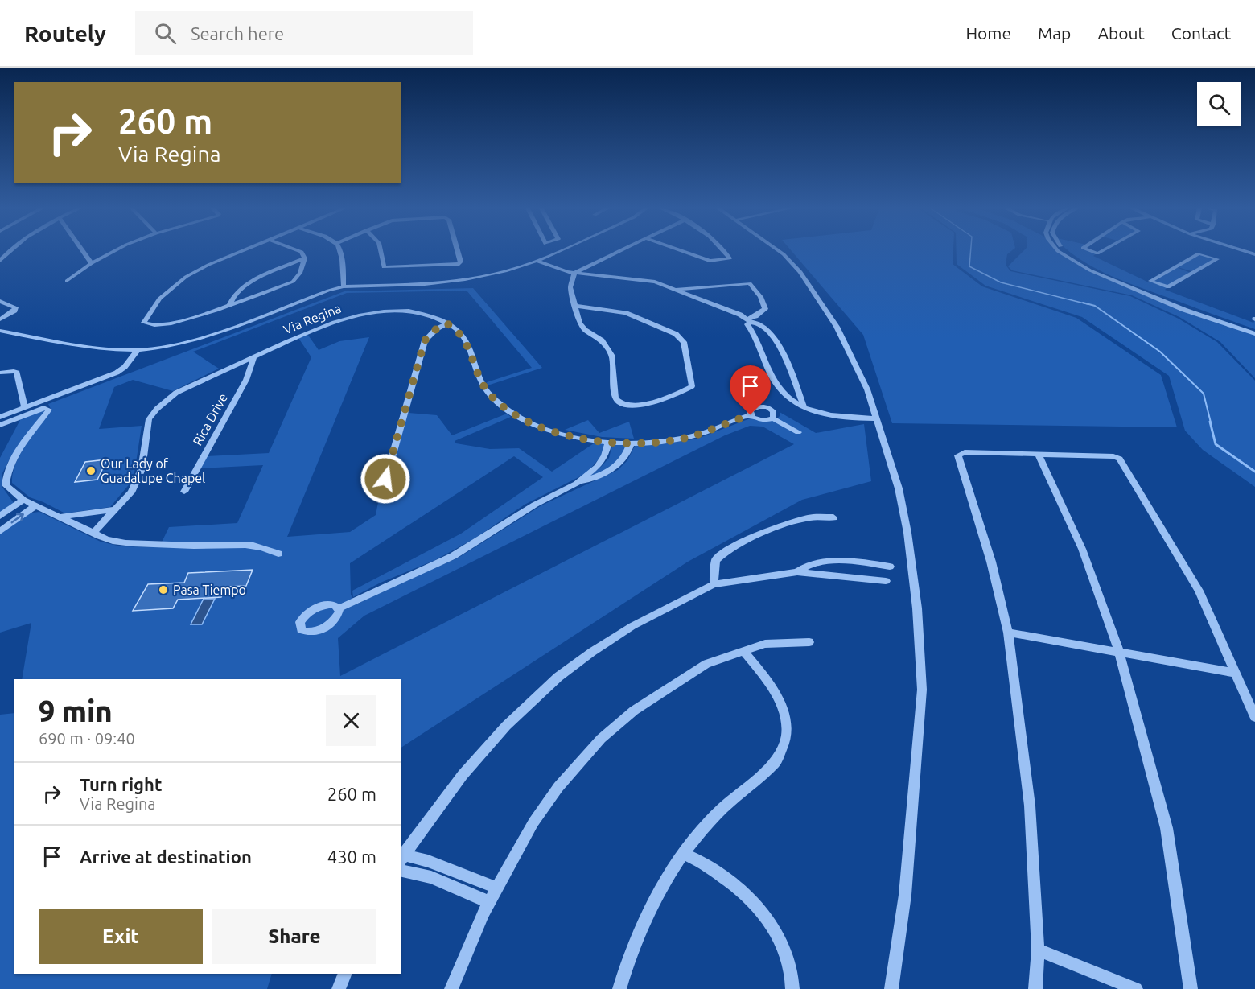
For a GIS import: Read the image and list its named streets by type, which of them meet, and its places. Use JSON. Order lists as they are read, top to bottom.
{
  "streets": {
    "street": ["Via Regina", "Rica Drive"]
  },
  "crossings": [
    ["Via Regina", "Rica Drive"]
  ],
  "places": ["Our Lady of Guadalupe Chapel", "Pasa Tiempo"],
  "page": {
    "header": "Routely",
    "search": "Search here",
    "nav": [
      "Home",
      "Map",
      "About",
      "Contact"
    ],
    "turn": ["260 m", "Via Regina"],
    "heading": ["9 min", "690 m · 09:40"],
    "list": [
      {
        "name": "Turn right",
        "note": "Via Regina",
        "value": "260 m"
      },
      {
        "name": "Arrive at destination",
        "value": "430 m"
      }
    ],
    "buttons": ["Exit", "Share"]
  }
}
